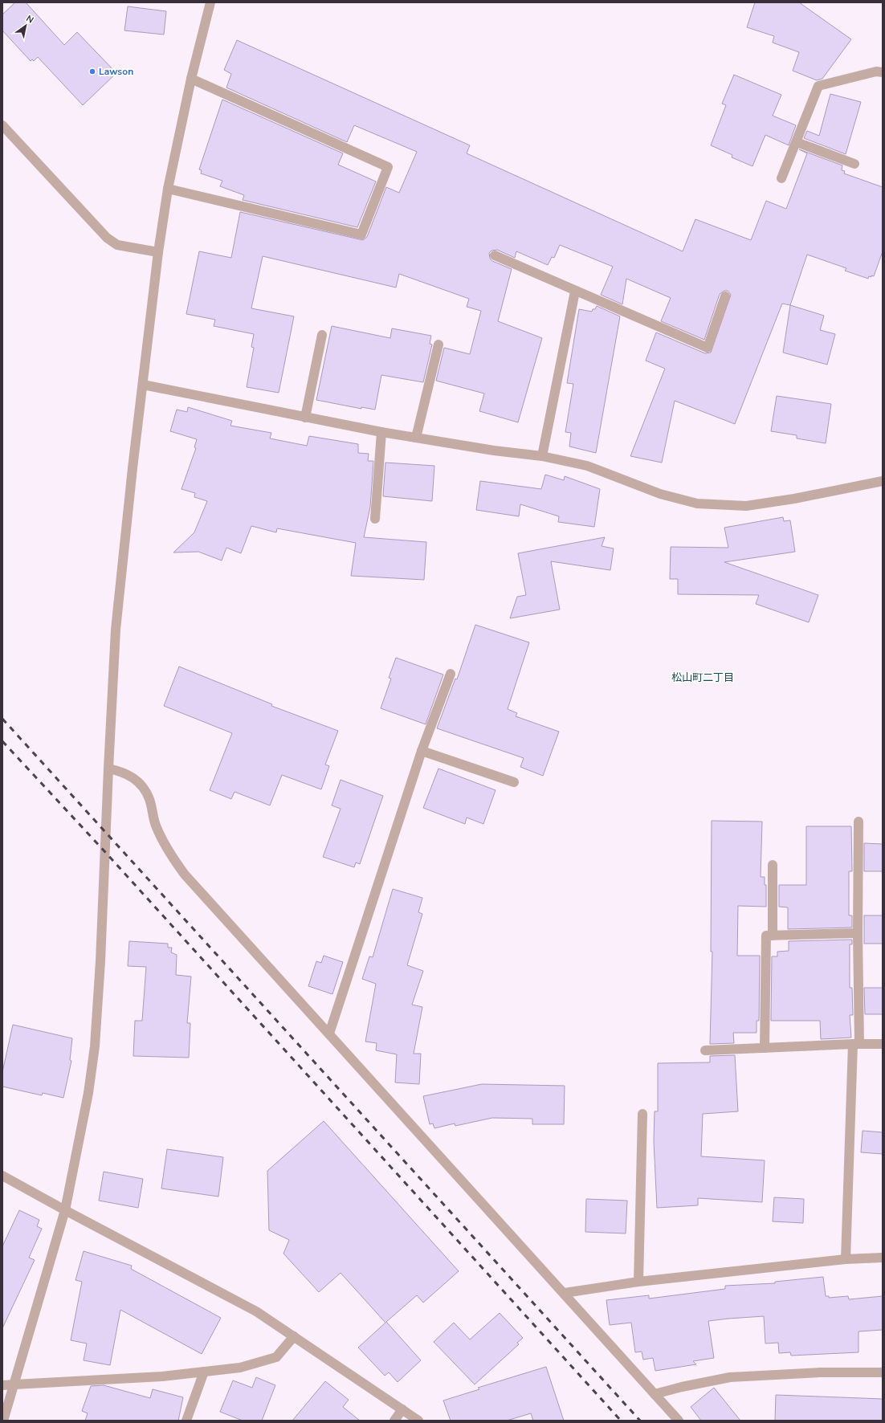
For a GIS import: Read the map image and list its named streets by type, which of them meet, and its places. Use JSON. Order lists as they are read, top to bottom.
{
  "districts": ["松山町二丁目"],
  "places": ["Lawson"],
  "north": "top right"
}
